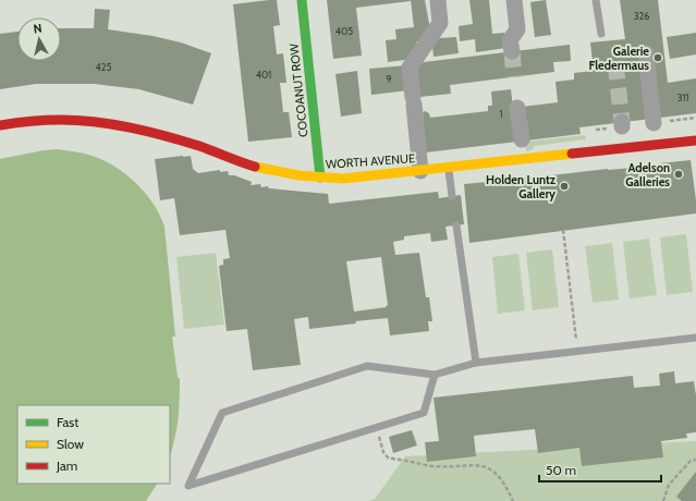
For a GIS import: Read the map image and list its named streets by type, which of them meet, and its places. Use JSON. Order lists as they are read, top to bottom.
{
  "streets": {
    "street": ["COCOANUT ROW", "WORTH AVENUE"]
  },
  "crossings": [
    ["COCOANUT ROW", "WORTH AVENUE"]
  ],
  "places": ["Galerie Fledermaus", "Adelson Galleries", "Holden Luntz Gallery"],
  "house_numbers": [
    "326",
    "405",
    "425",
    "401",
    "9",
    "311",
    "1"
  ],
  "legend": ["Fast", "Slow", "Jam"],
  "scale_bar": "50 m",
  "north": "top"
}
